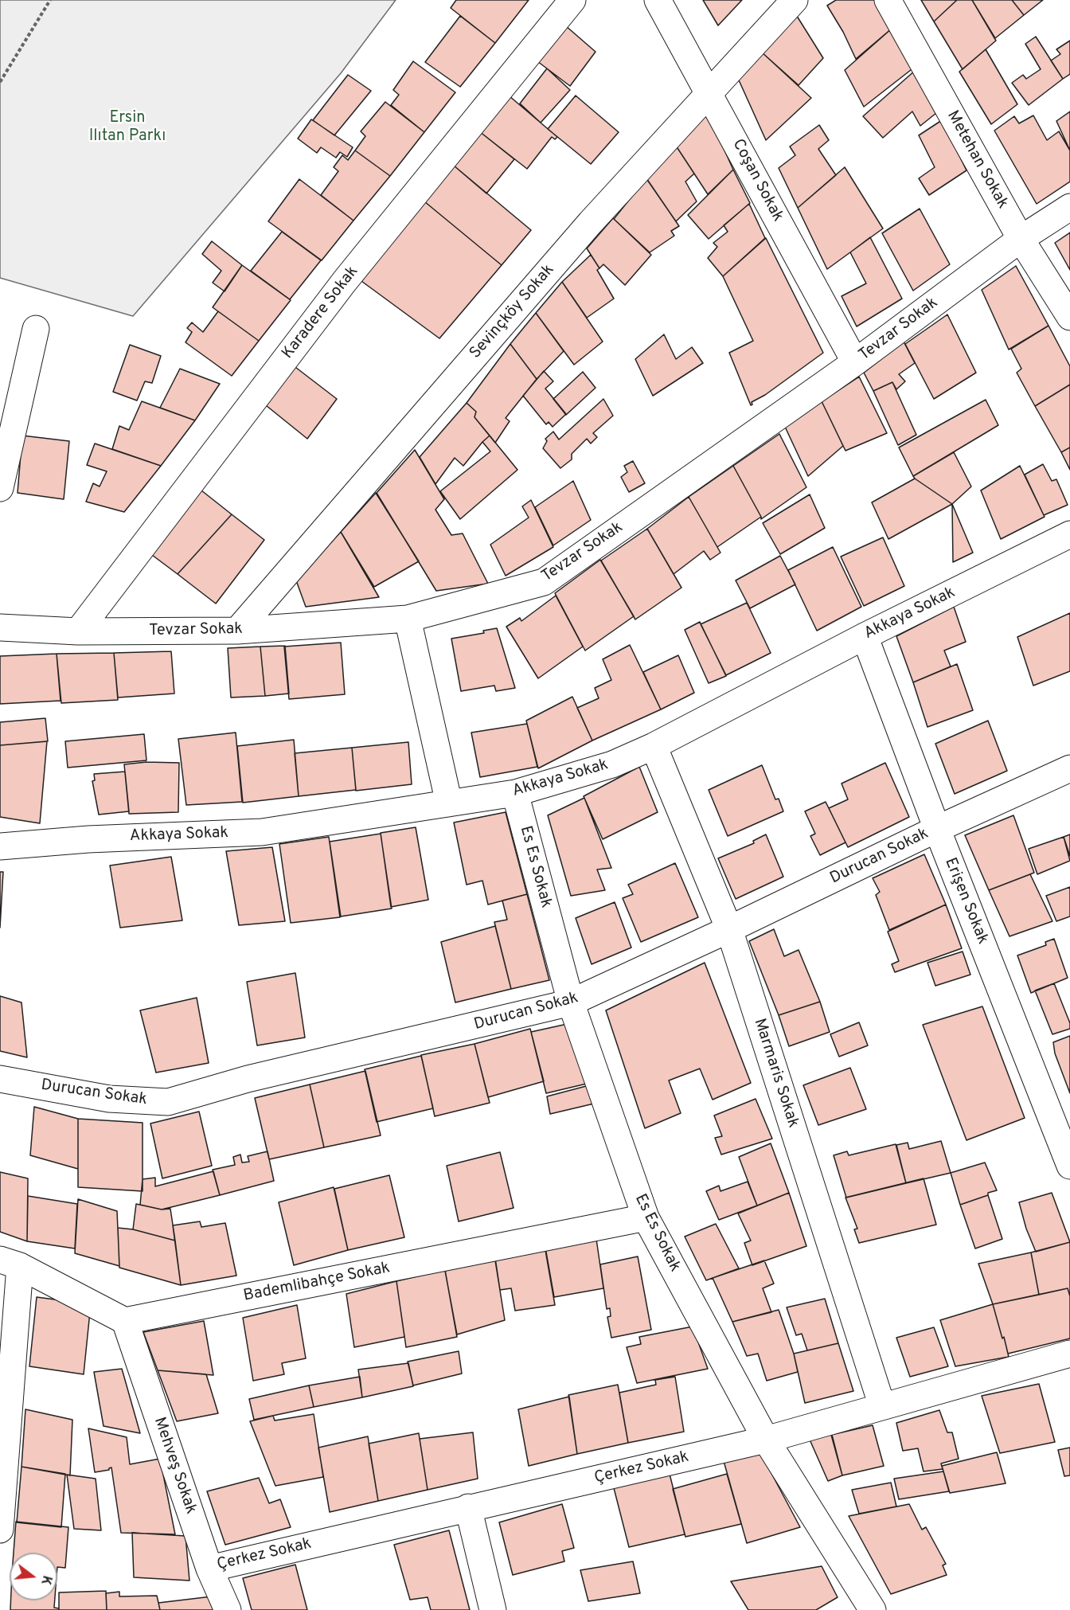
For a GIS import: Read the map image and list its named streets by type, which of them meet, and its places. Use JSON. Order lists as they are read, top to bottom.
{
  "streets": {
    "street": [
      "Metehan Sokak",
      "Coşan Sokak",
      "Sevinçköy Sokak",
      "Karadere Sokak",
      "Tevzar Sokak",
      "Akkaya Sokak",
      "Durucan Sokak",
      "Es Es Sokak",
      "Erişen Sokak",
      "Marmaris Sokak",
      "Bademlibahçe Sokak",
      "Mehveş Sokak",
      "Çerkez Sokak"
    ]
  },
  "crossings": [
    ["Metehan Sokak", "Tevzar Sokak"],
    ["Coşan Sokak", "Sevinçköy Sokak"],
    ["Coşan Sokak", "Tevzar Sokak"],
    ["Sevinçköy Sokak", "Tevzar Sokak"],
    ["Karadere Sokak", "Tevzar Sokak"],
    ["Akkaya Sokak", "Es Es Sokak"],
    ["Akkaya Sokak", "Erişen Sokak"],
    ["Akkaya Sokak", "Marmaris Sokak"],
    ["Durucan Sokak", "Es Es Sokak"],
    ["Durucan Sokak", "Erişen Sokak"],
    ["Durucan Sokak", "Marmaris Sokak"],
    ["Es Es Sokak", "Bademlibahçe Sokak"],
    ["Es Es Sokak", "Çerkez Sokak"],
    ["Marmaris Sokak", "Çerkez Sokak"],
    ["Bademlibahçe Sokak", "Mehveş Sokak"],
    ["Mehveş Sokak", "Çerkez Sokak"]
  ],
  "parks": ["Ersin Ilıtan Parkı"],
  "north": "right"
}
